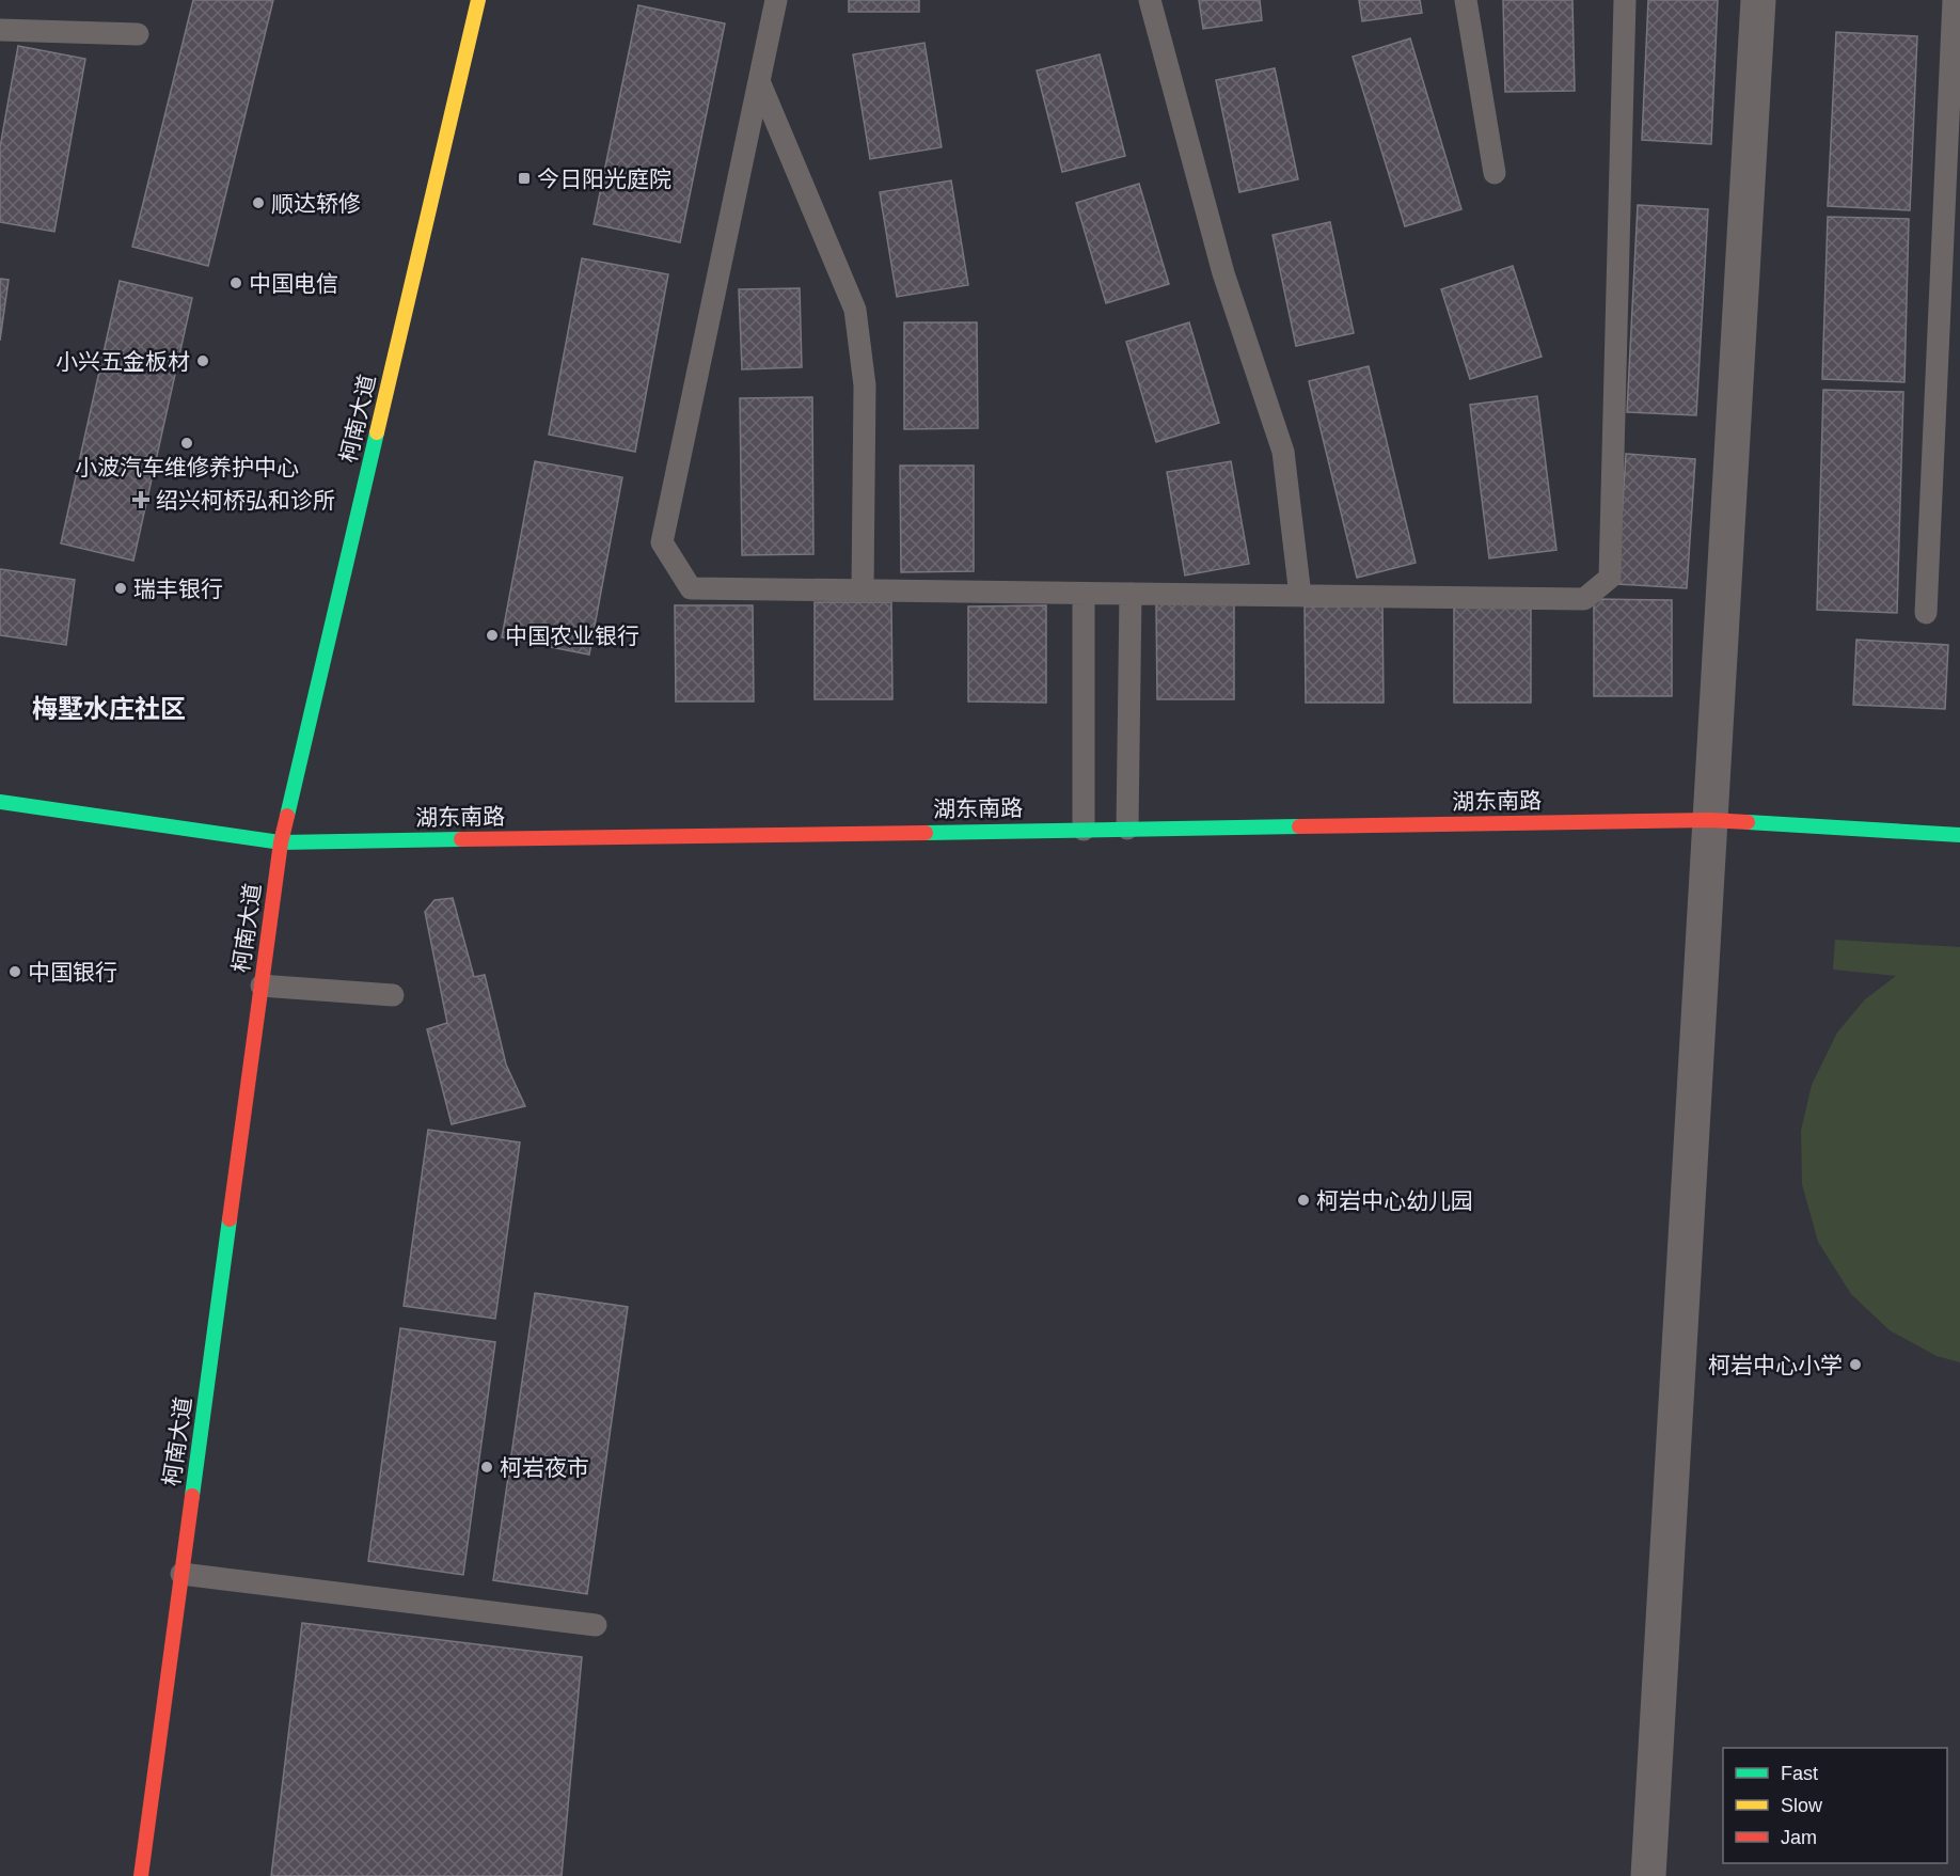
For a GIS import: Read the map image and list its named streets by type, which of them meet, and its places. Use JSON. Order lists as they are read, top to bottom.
{
  "streets": {
    "street": ["柯南大道", "湖东南路"]
  },
  "crossings": [
    ["柯南大道", "湖东南路"]
  ],
  "districts": ["梅墅水庄社区"],
  "places": {
    "transit": ["今日阳光庭院"],
    "other": [
      "顺达轿修",
      "中国电信",
      "小兴五金板材",
      "小波汽车维修养护中心",
      "瑞丰银行",
      "中国农业银行",
      "中国银行",
      "柯岩中心幼儿园",
      "柯岩中心小学",
      "柯岩夜市"
    ],
    "health": ["绍兴柯桥弘和诊所"]
  },
  "legend": ["Fast", "Slow", "Jam"]
}
